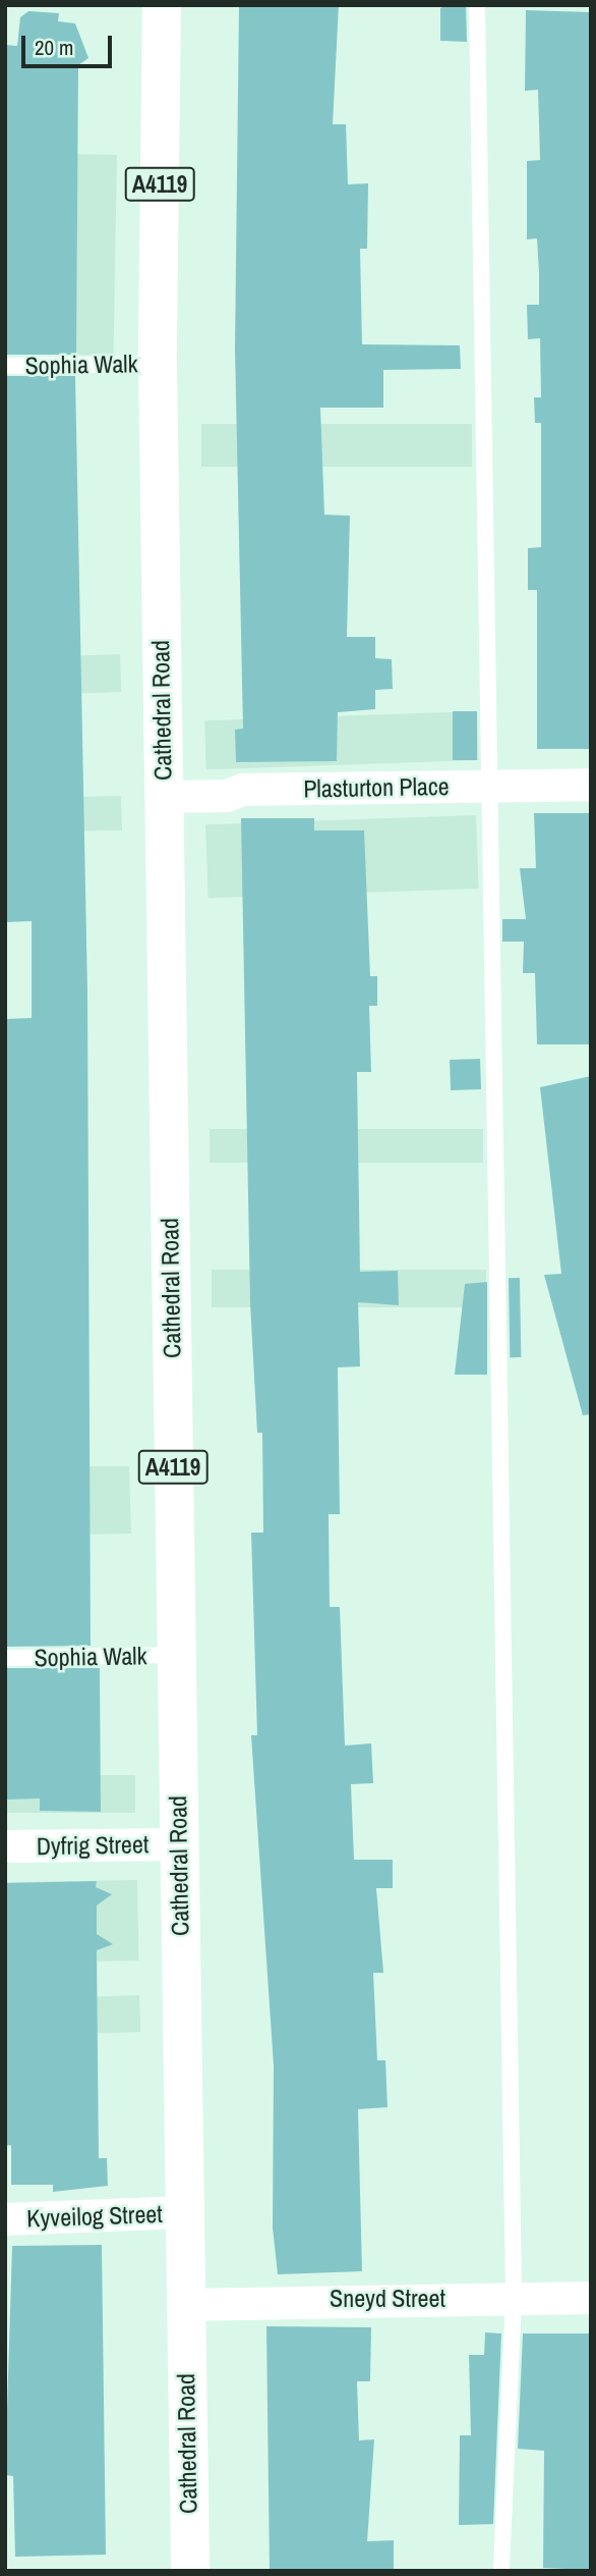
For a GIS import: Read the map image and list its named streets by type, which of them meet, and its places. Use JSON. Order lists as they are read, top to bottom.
{
  "streets": {
    "main road": ["A4119", "Cathedral Road"],
    "street": [
      "Plasturton Place",
      "Dyfrig Street",
      "Kyveilog Street",
      "Sneyd Street"
    ],
    "lane": ["Sophia Walk"]
  },
  "crossings": [
    ["Sophia Walk", "Cathedral Road"],
    ["Cathedral Road", "Plasturton Place"],
    ["Cathedral Road", "Dyfrig Street"],
    ["Cathedral Road", "Kyveilog Street"],
    ["Cathedral Road", "Sneyd Street"]
  ],
  "scale_bar": "20 m"
}
